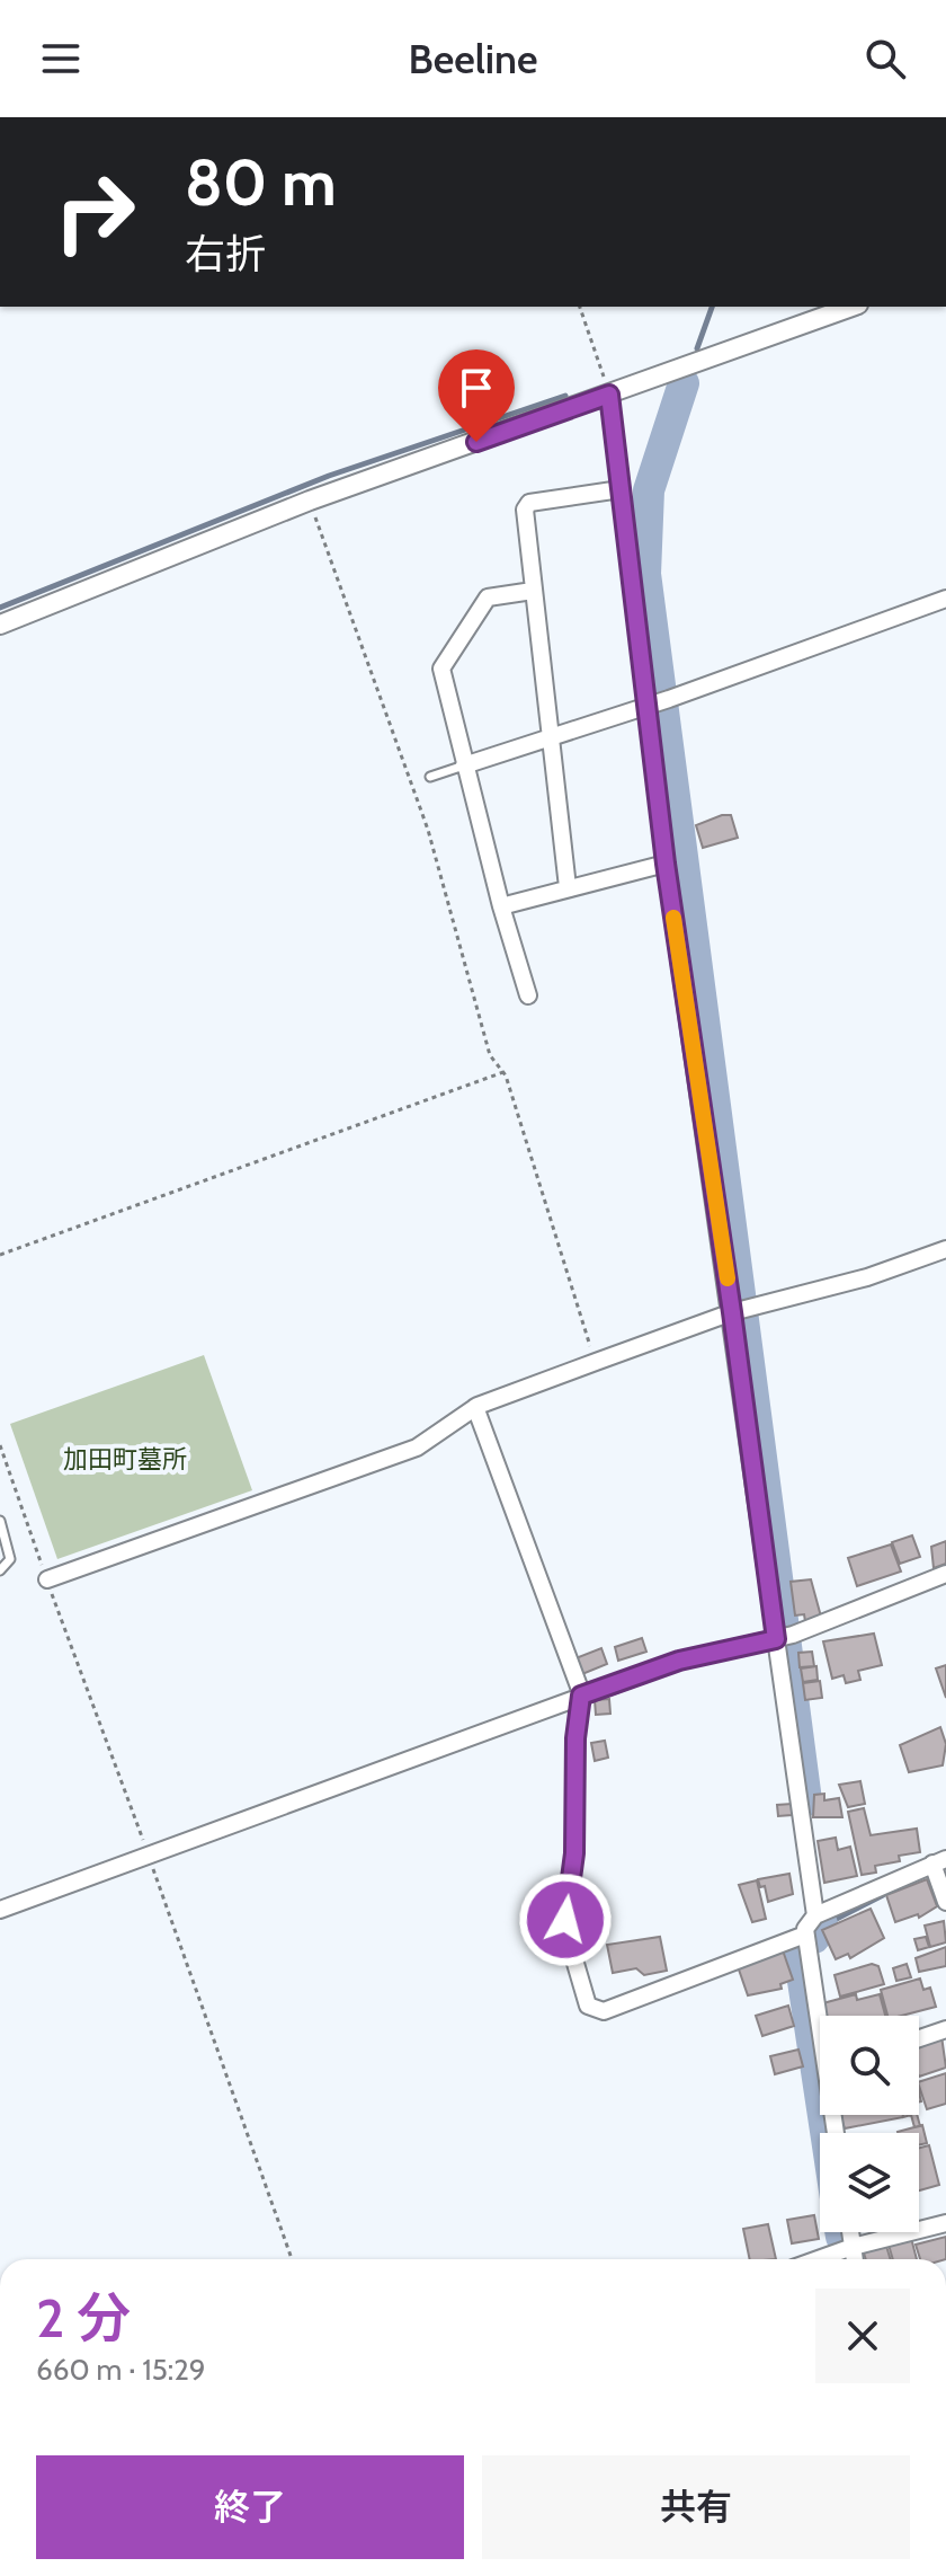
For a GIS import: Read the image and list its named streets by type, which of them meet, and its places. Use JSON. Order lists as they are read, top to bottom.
{
  "parks": ["加田町墓所"],
  "page": {
    "header": "Beeline",
    "turn": ["80 m", "右折"],
    "heading": ["2 分", "660 m · 15:29"],
    "buttons": ["終了", "共有"]
  }
}
